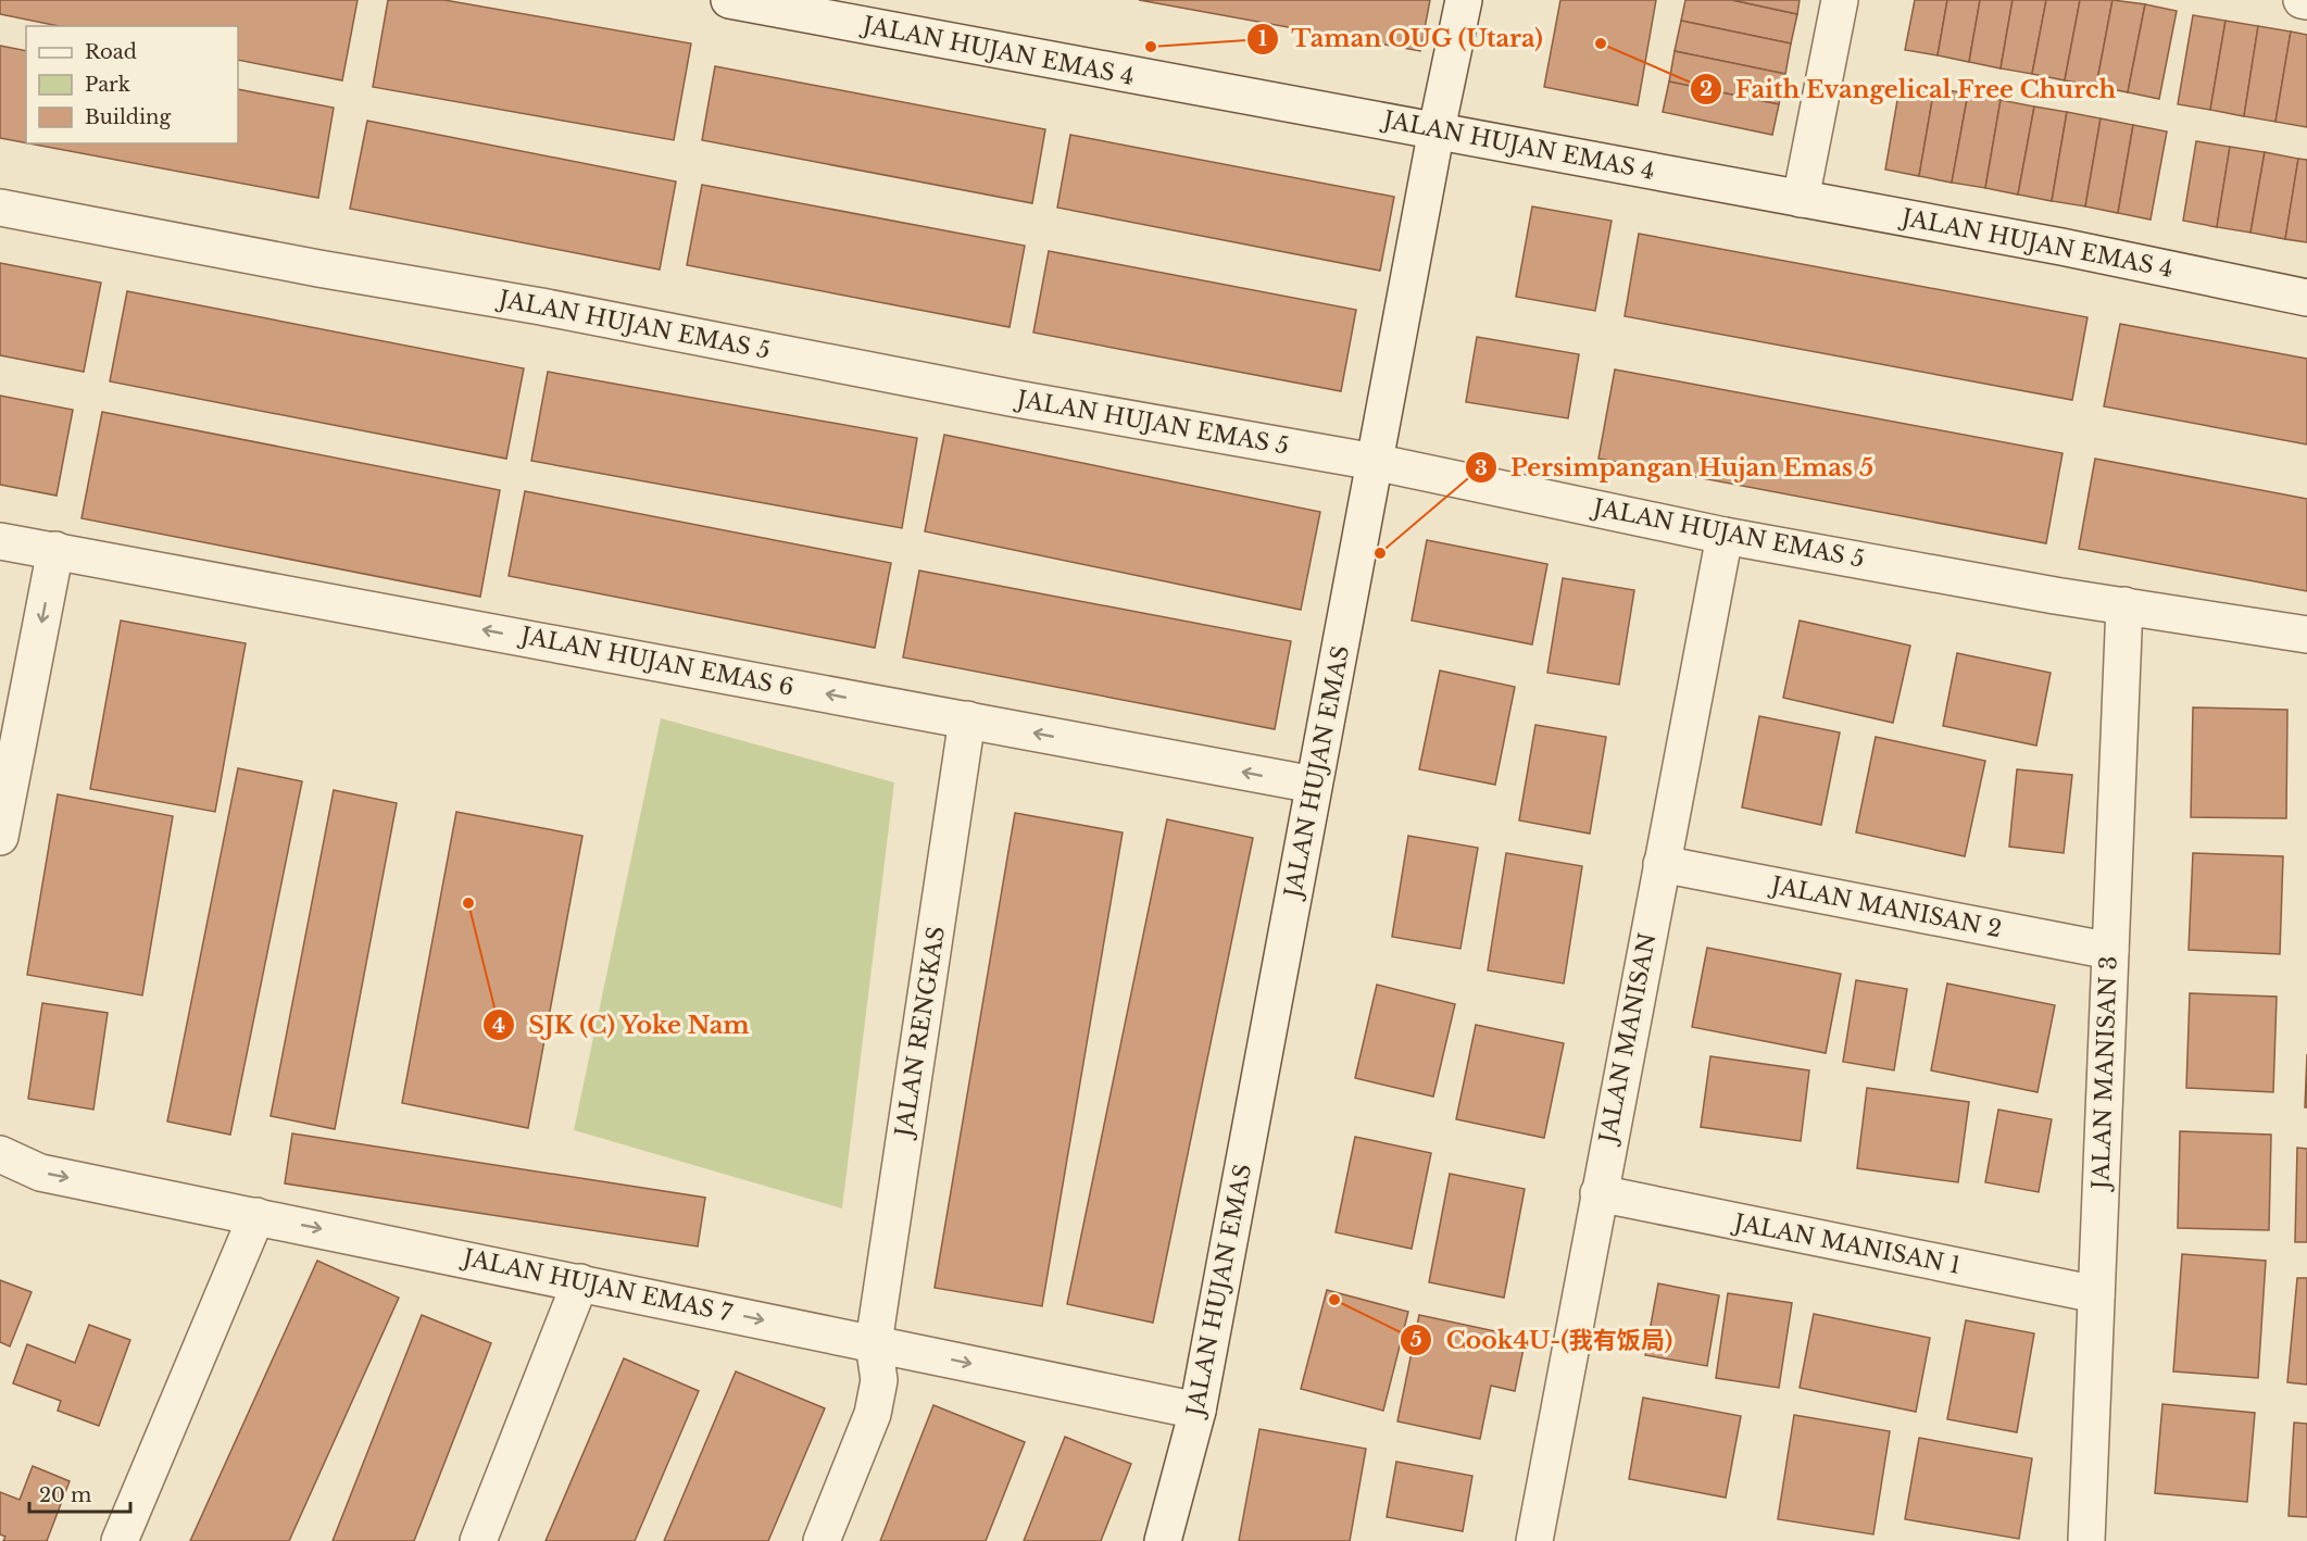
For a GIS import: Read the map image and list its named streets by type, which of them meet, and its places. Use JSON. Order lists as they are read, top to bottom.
{
  "streets": {
    "street": [
      "JALAN HUJAN EMAS 4",
      "JALAN HUJAN EMAS 5",
      "JALAN HUJAN EMAS 6",
      "JALAN HUJAN EMAS",
      "JALAN MANISAN 2",
      "JALAN RENGKAS",
      "JALAN MANISAN",
      "JALAN MANISAN 3",
      "JALAN MANISAN 1",
      "JALAN HUJAN EMAS 7"
    ]
  },
  "crossings": [
    ["JALAN HUJAN EMAS 4", "JALAN HUJAN EMAS"],
    ["JALAN HUJAN EMAS 5", "JALAN HUJAN EMAS"],
    ["JALAN HUJAN EMAS 5", "JALAN MANISAN"],
    ["JALAN HUJAN EMAS 5", "JALAN MANISAN 3"],
    ["JALAN HUJAN EMAS 6", "JALAN HUJAN EMAS"],
    ["JALAN HUJAN EMAS 6", "JALAN RENGKAS"],
    ["JALAN HUJAN EMAS", "JALAN HUJAN EMAS 7"],
    ["JALAN MANISAN 2", "JALAN MANISAN"],
    ["JALAN MANISAN 2", "JALAN MANISAN 3"],
    ["JALAN RENGKAS", "JALAN HUJAN EMAS 7"],
    ["JALAN MANISAN", "JALAN MANISAN 1"],
    ["JALAN MANISAN 3", "JALAN MANISAN 1"]
  ],
  "one_way": ["JALAN HUJAN EMAS 6", "JALAN HUJAN EMAS 7"],
  "places": [
    "Faith Evangelical Free Church",
    "Taman OUG (Utara)",
    "Persimpangan Hujan Emas 5",
    "SJK (C) Yoke Nam",
    "Cook4U-(我有饭局)"
  ],
  "legend": ["Road", "Park", "Building"],
  "scale_bar": "20 m"
}
